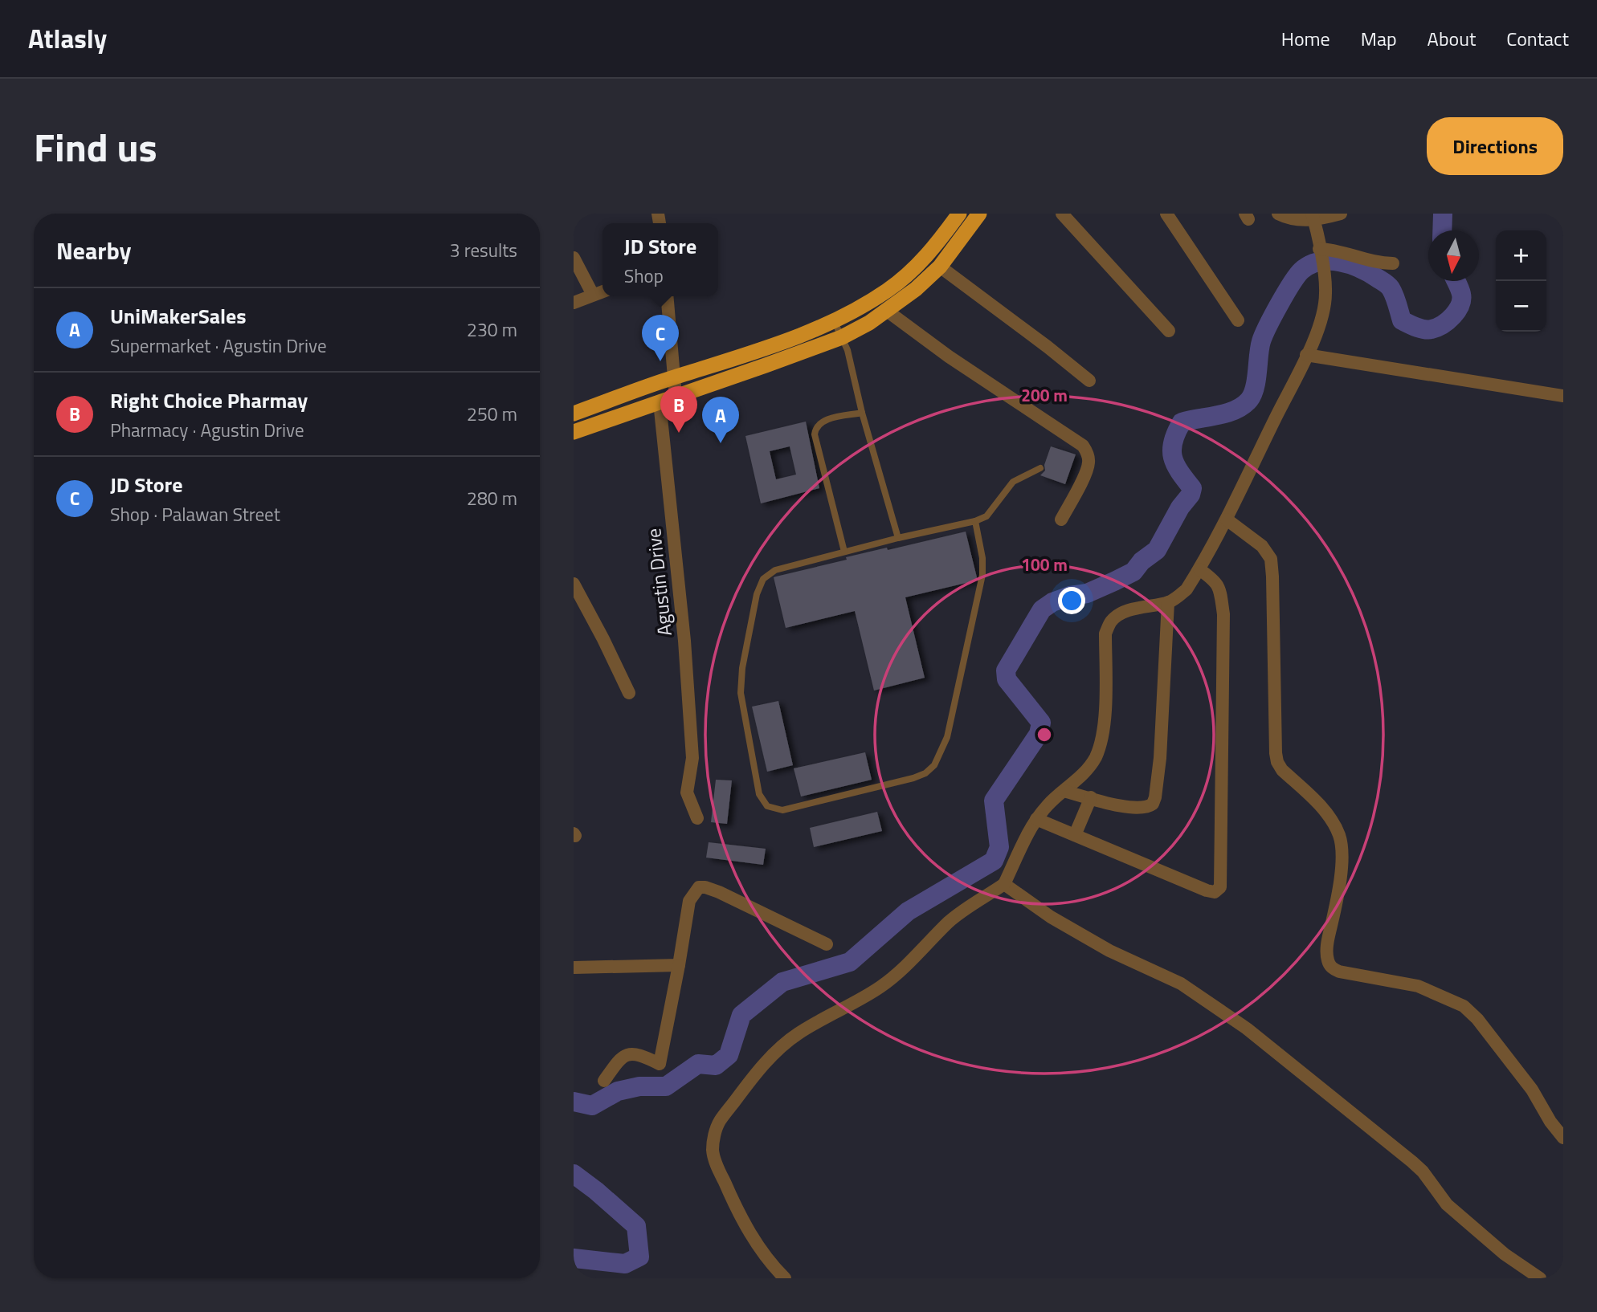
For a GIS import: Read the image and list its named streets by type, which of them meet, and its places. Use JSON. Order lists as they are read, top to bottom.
{
  "streets": {
    "street": ["Agustin Drive"]
  },
  "north": "bottom",
  "page": {
    "header": "Atlasly",
    "nav": [
      "Home",
      "Map",
      "About",
      "Contact"
    ],
    "title": "Find us",
    "buttons": "Directions",
    "heading": ["Nearby", "3 results"],
    "popup": ["JD Store", "Shop"],
    "map_buttons": ["+", "−"],
    "list": [
      {
        "mark": "A",
        "name": "UniMakerSales",
        "note": "Supermarket · Agustin Drive",
        "value": "230 m"
      },
      {
        "mark": "B",
        "name": "Right Choice Pharmay",
        "note": "Pharmacy · Agustin Drive",
        "value": "250 m"
      },
      {
        "mark": "C",
        "name": "JD Store",
        "note": "Shop · Palawan Street",
        "value": "280 m"
      }
    ],
    "pins": ["C", "B", "A"]
  },
  "rings": ["200 m", "100 m"]
}
